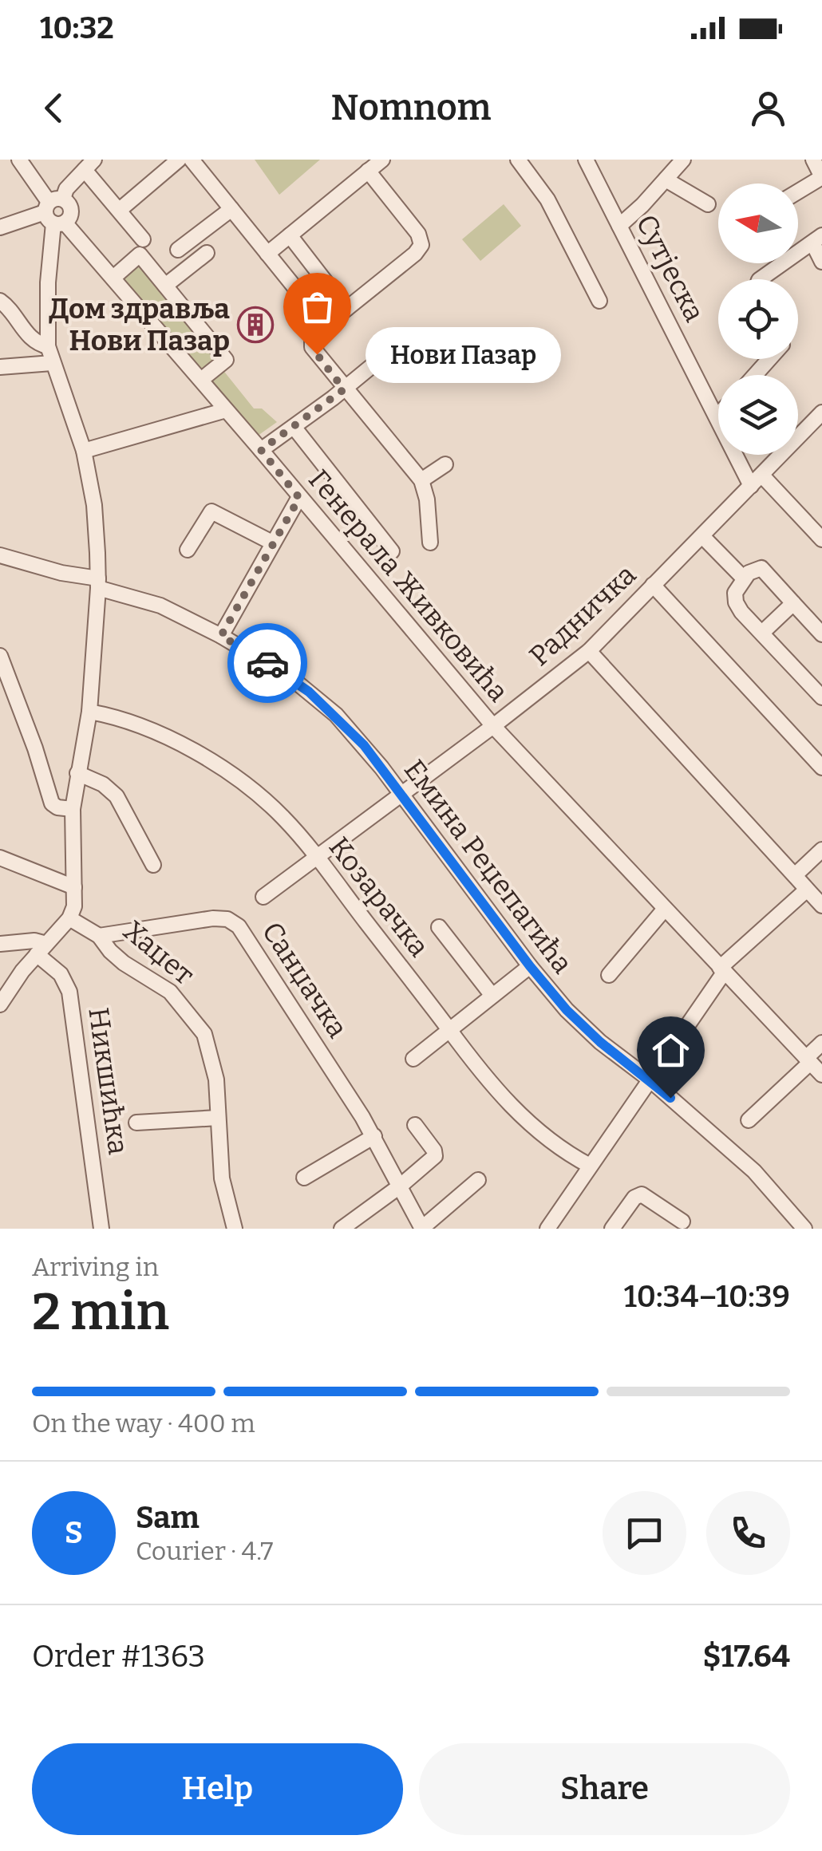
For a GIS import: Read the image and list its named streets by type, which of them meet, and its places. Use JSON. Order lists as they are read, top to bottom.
{
  "streets": {
    "street": [
      "Сутјеска",
      "Генерала Живковића",
      "Радничка",
      "Емина Реџепагића",
      "Козарачка",
      "Хаџет",
      "Санџачка",
      "Никшићка"
    ]
  },
  "crossings": [
    ["Сутјеска", "Радничка"],
    ["Генерала Живковића", "Радничка"],
    ["Радничка", "Емина Реџепагића"],
    ["Радничка", "Козарачка"],
    ["Хаџет", "Санџачка"]
  ],
  "places": {
    "building": ["Дом здравља Нови Пазар"],
    "other": ["Нови Пазар"]
  },
  "north": "left",
  "page": {
    "status": "10:32",
    "header": "Nomnom",
    "bubble": "Нови Пазар",
    "heading": ["2 min", "Arriving in", "10:34–10:39"],
    "panel": [
      "Sam",
      "Courier · 4.7",
      "Order #1363",
      "$17.64"
    ],
    "bar": "On the way · 400 m",
    "round": "S",
    "buttons": ["Help", "Share"]
  }
}
